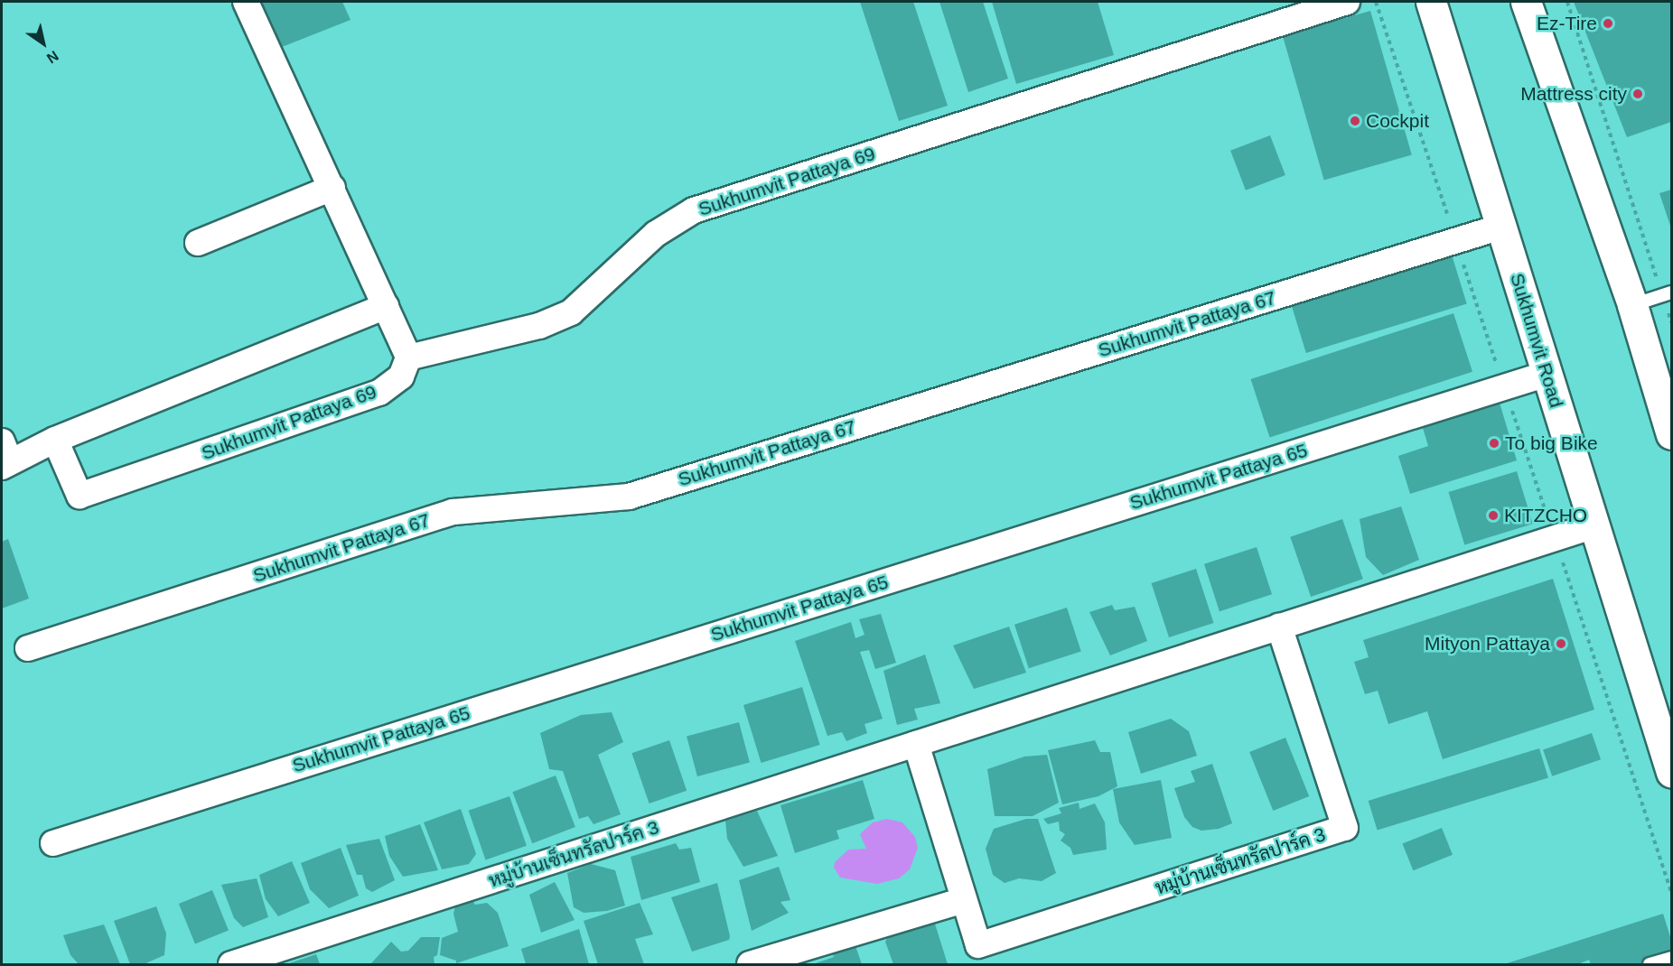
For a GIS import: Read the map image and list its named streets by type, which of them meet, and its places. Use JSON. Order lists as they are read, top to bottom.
{
  "streets": {
    "highway": ["Sukhumvit Road"],
    "street": [
      "Sukhumvit Pattaya 69",
      "Sukhumvit Pattaya 67",
      "Sukhumvit Pattaya 65",
      "หมู่บ้านเซ็นทรัลปาร์ค 3"
    ]
  },
  "crossings": [
    ["Sukhumvit Pattaya 67", "Sukhumvit Road"],
    ["Sukhumvit Road", "Sukhumvit Pattaya 65"],
    ["Sukhumvit Road", "หมู่บ้านเซ็นทรัลปาร์ค 3"]
  ],
  "places": [
    "Ez-Tire",
    "Mattress city",
    "Cockpit",
    "To big Bike",
    "KITZCHO",
    "Mityon Pattaya"
  ],
  "north": "bottom right"
}
